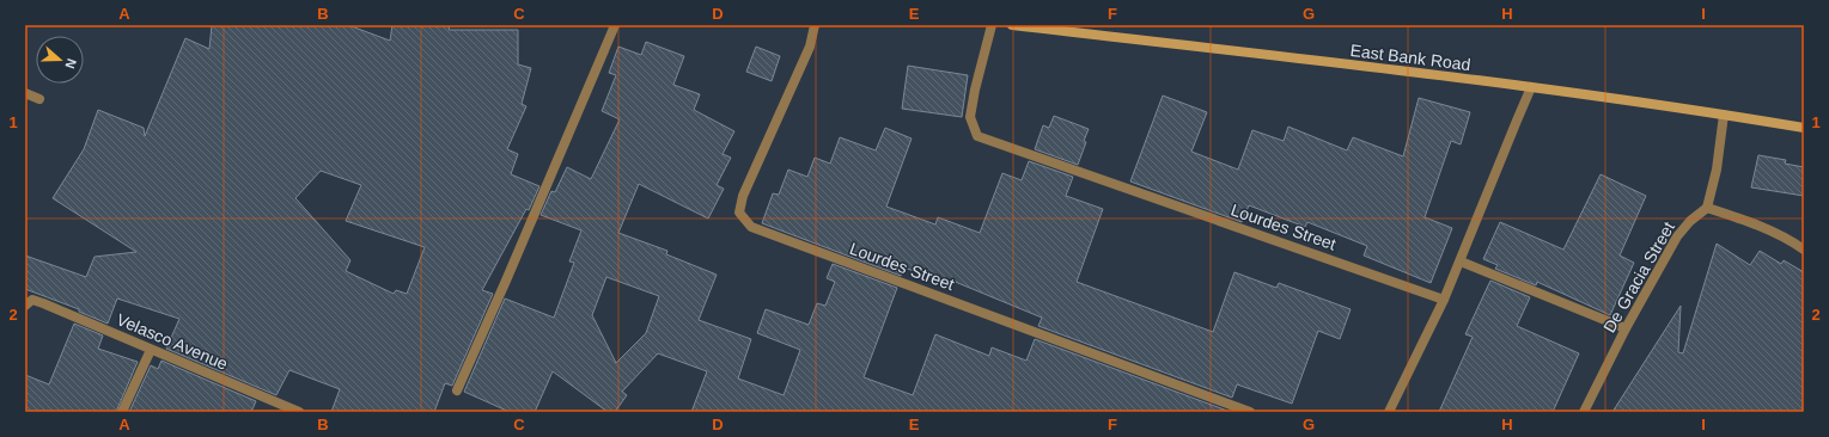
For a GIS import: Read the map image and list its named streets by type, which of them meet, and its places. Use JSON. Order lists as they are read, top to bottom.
{
  "streets": {
    "main road": ["East Bank Road"],
    "street": ["Lourdes Street", "De Gracia Street", "Velasco Avenue"]
  },
  "north": "right",
  "grid": {
    "columns": [
      "A",
      "B",
      "C",
      "D",
      "E",
      "F",
      "G",
      "H",
      "I"
    ],
    "rows": ["1", "2"]
  }
}
